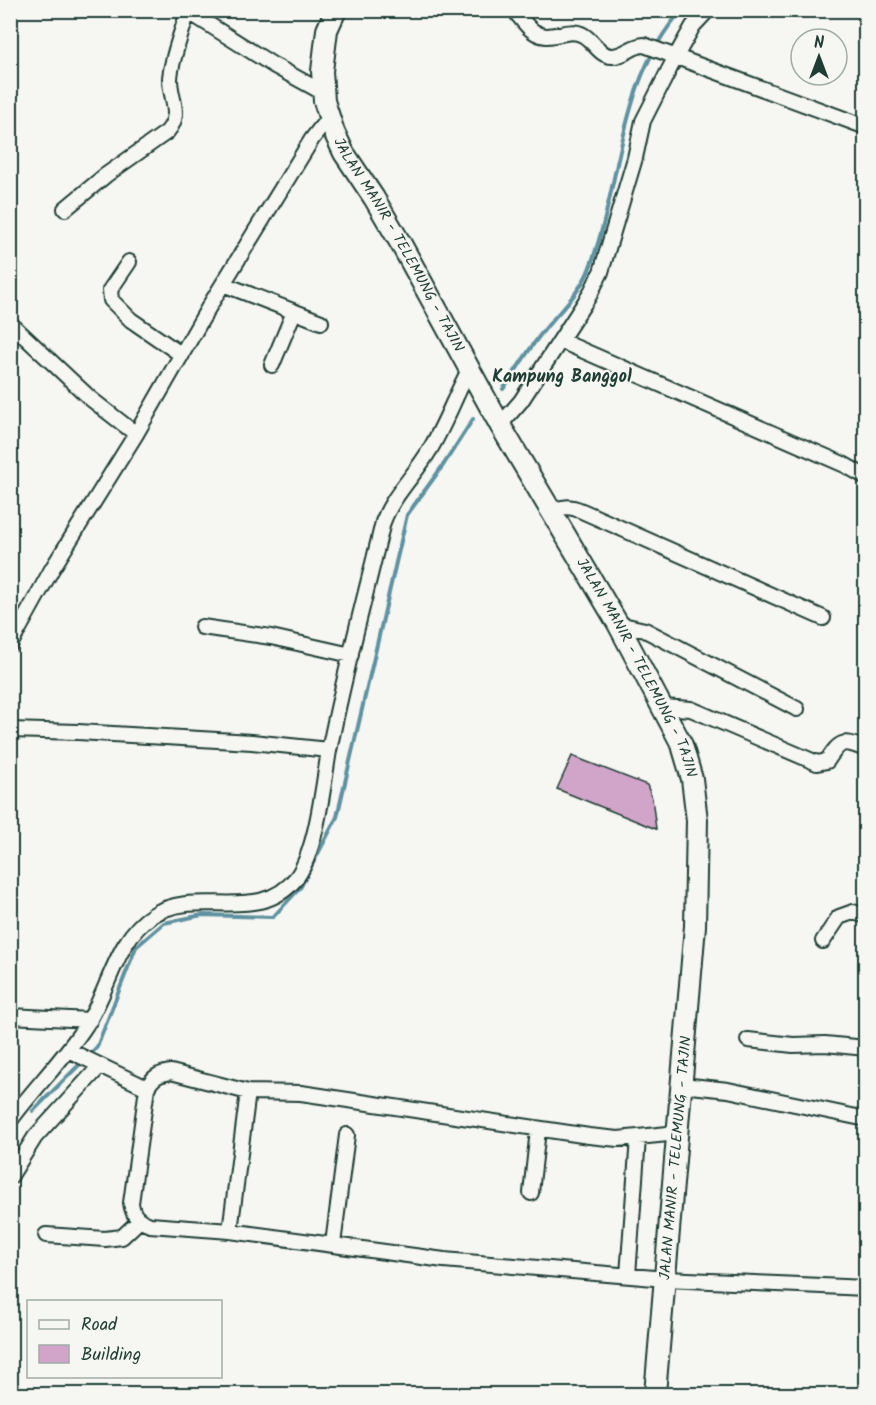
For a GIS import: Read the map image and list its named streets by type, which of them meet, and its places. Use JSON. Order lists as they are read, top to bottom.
{
  "streets": {
    "main road": ["JALAN MANIR - TELEMUNG - TAJIN"]
  },
  "districts": ["Kampung Banggol"],
  "legend": ["Road", "Building"],
  "north": "top"
}
